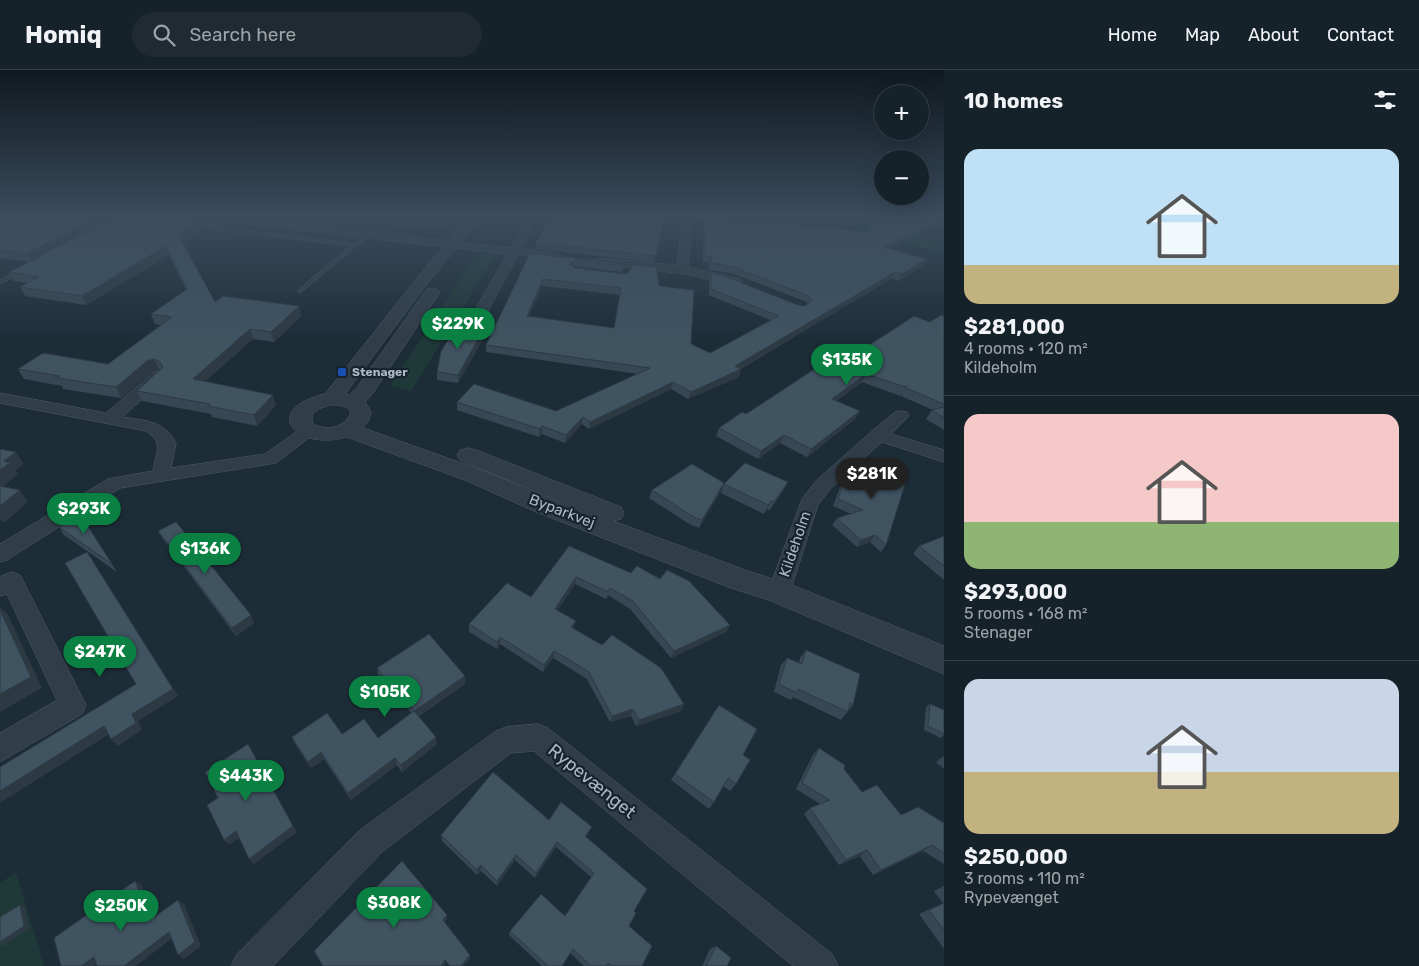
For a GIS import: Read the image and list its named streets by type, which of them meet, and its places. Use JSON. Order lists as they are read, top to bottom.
{
  "streets": {
    "street": ["Byparkvej", "Kildeholm", "Rypevænget"]
  },
  "crossings": [
    ["Byparkvej", "Kildeholm"]
  ],
  "places": {
    "transit": ["Stenager"]
  },
  "page": {
    "header": "Homiq",
    "search": "Search here",
    "nav": [
      "Home",
      "Map",
      "About",
      "Contact"
    ],
    "heading": "10 homes",
    "map_buttons": ["+", "−"],
    "list": [
      {
        "name": "$281,000",
        "note": "4 rooms · 120 m² · Kildeholm"
      },
      {
        "name": "$293,000",
        "note": "5 rooms · 168 m² · Stenager"
      },
      {
        "name": "$250,000",
        "note": "3 rooms · 110 m² · Rypevænget"
      }
    ],
    "price": [
      "$229K",
      "$135K",
      "$281K",
      "$293K",
      "$136K",
      "$247K",
      "$105K",
      "$443K",
      "$308K",
      "$250K"
    ]
  }
}
